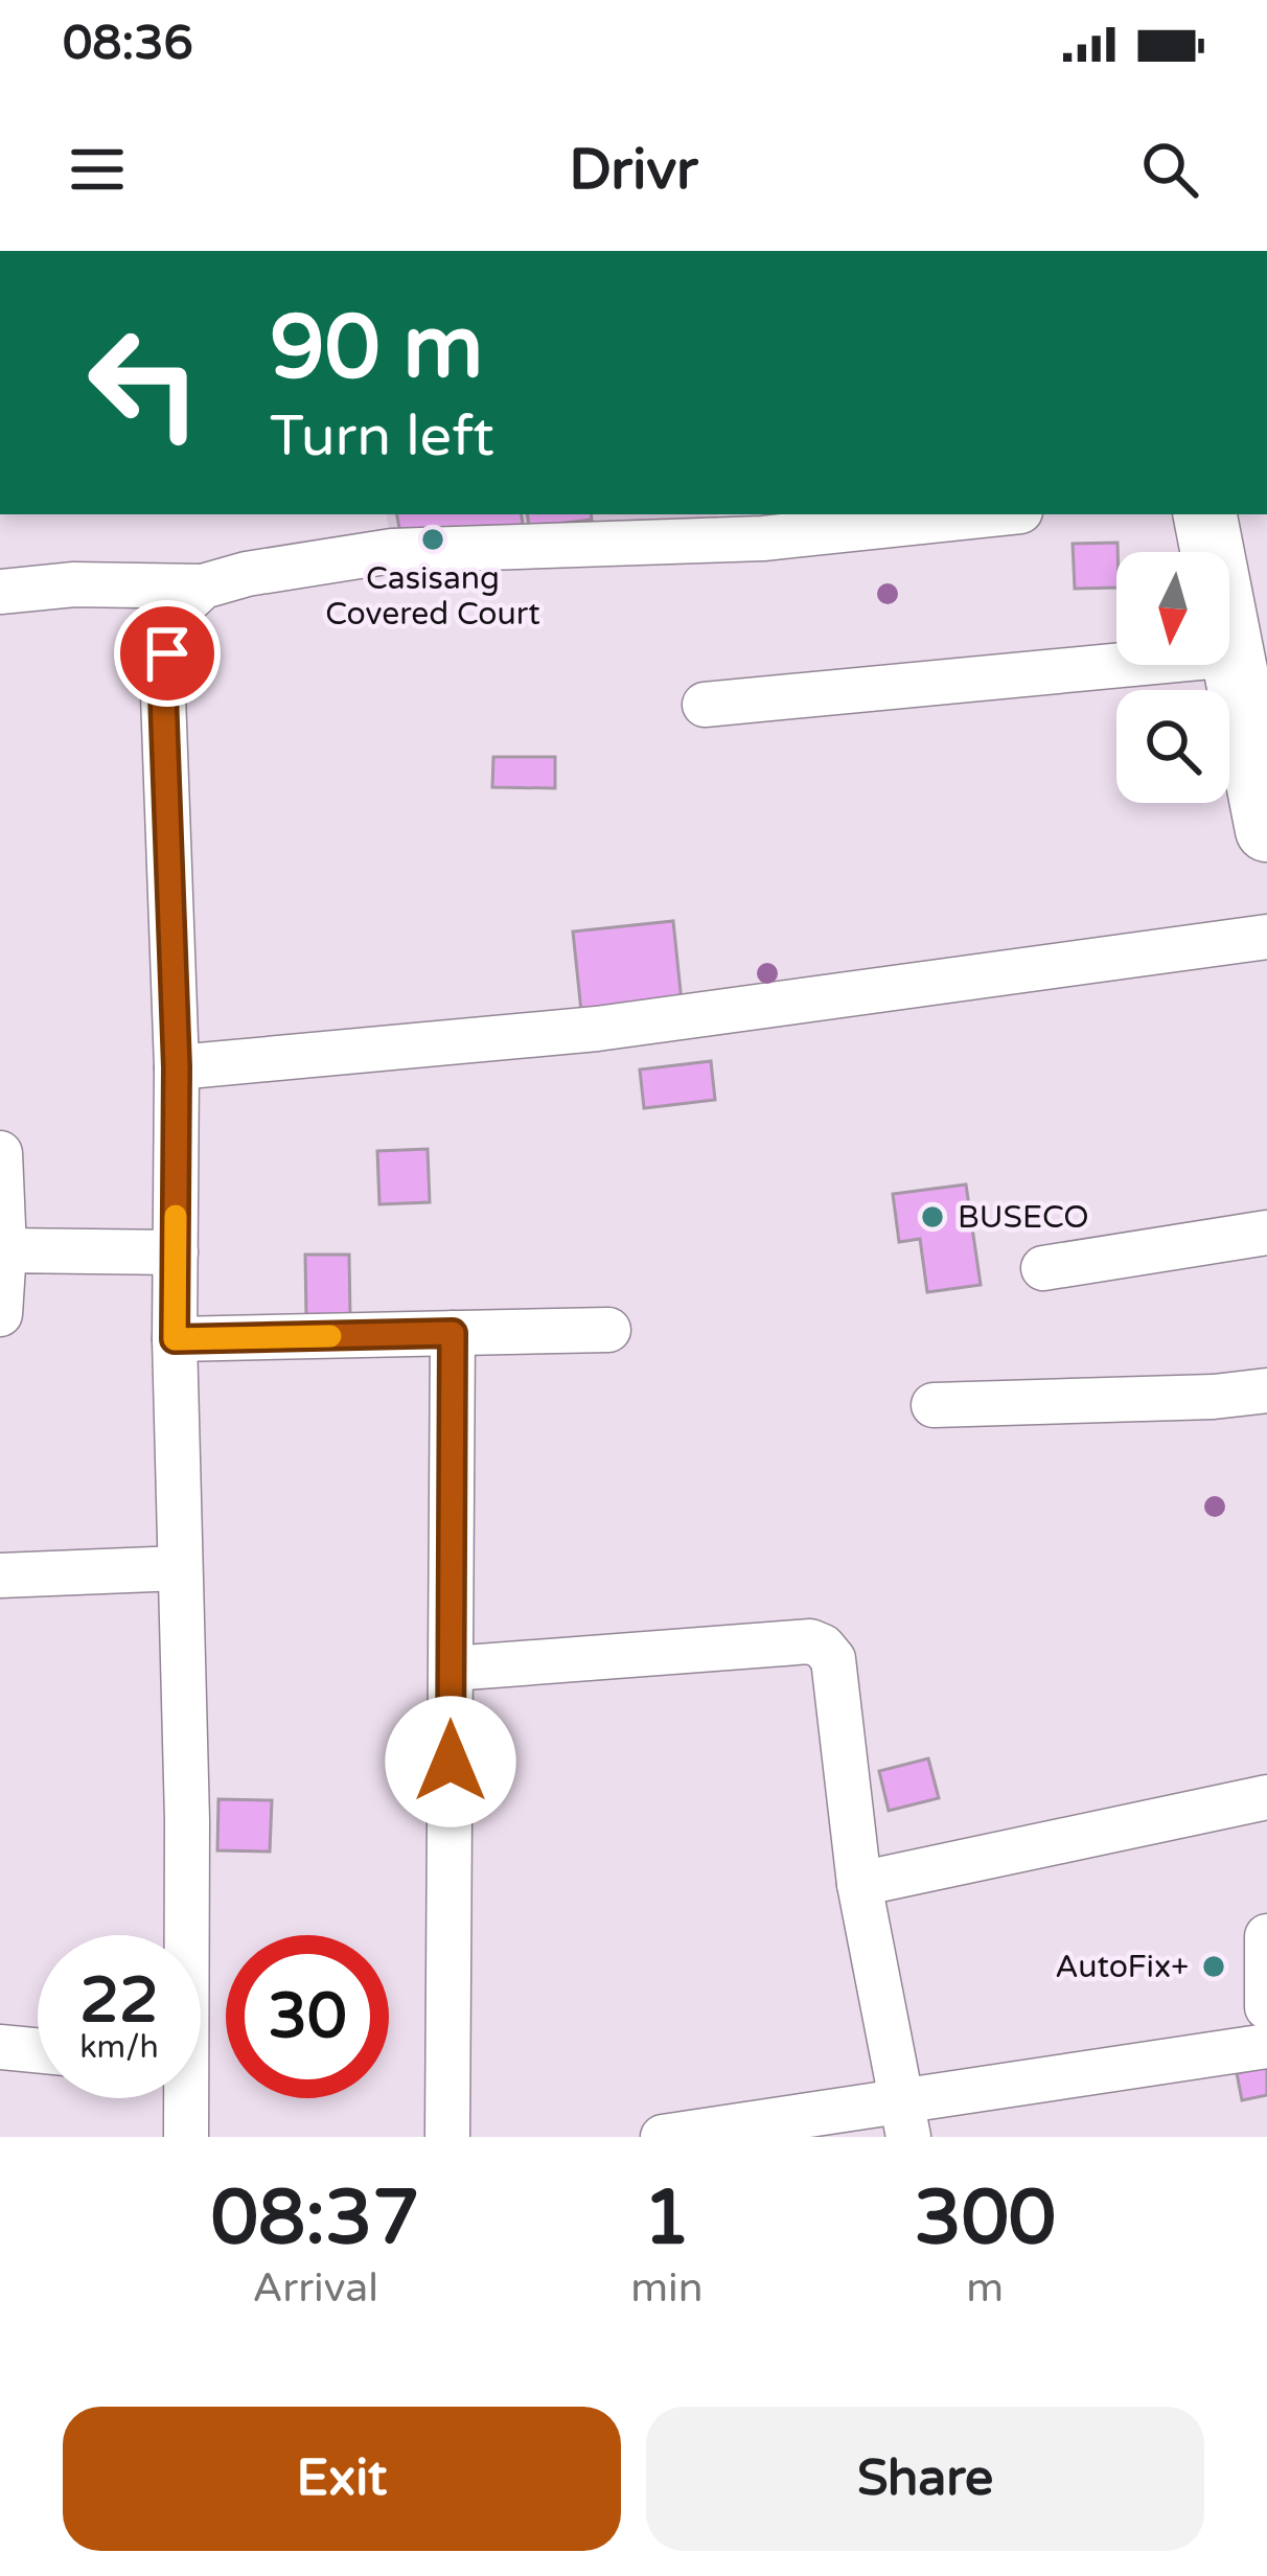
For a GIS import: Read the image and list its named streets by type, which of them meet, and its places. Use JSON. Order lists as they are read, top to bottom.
{
  "places": ["Casisang Covered Court", "BUSECO", "AutoFix+"],
  "north": "bottom",
  "page": {
    "status": "08:36",
    "header": "Drivr",
    "turn": ["90 m", "Turn left"],
    "speed": "22 km/h",
    "limit": "30",
    "eta": [
      "08:37",
      "Arrival",
      "1",
      "min",
      "300",
      "m"
    ],
    "buttons": ["Exit", "Share"]
  }
}
